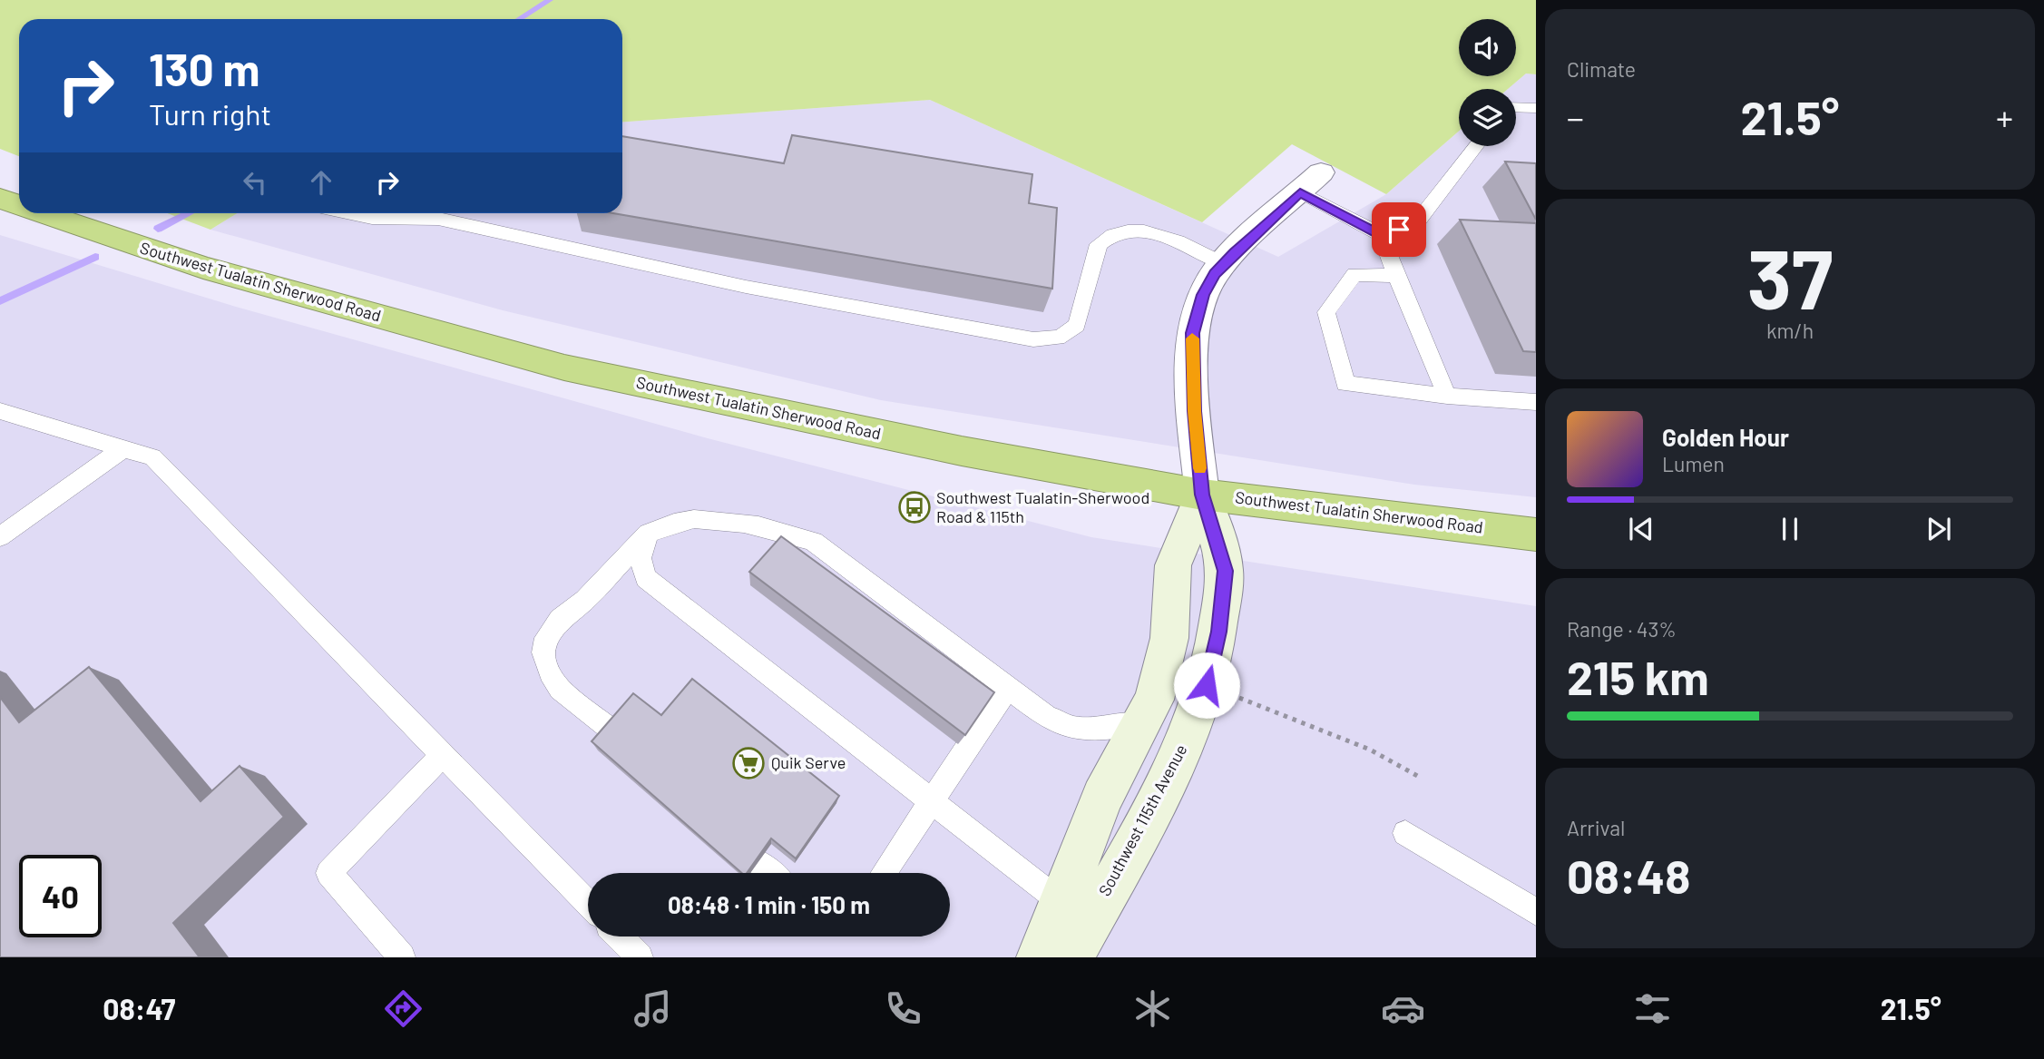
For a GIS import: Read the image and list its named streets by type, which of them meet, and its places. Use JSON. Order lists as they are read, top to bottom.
{
  "streets": {
    "highway": ["Southwest Tualatin Sherwood Road"],
    "street": ["Southwest 115th Avenue"]
  },
  "crossings": [
    ["Southwest Tualatin Sherwood Road", "Southwest 115th Avenue"]
  ],
  "places": {
    "bus stop": ["Southwest Tualatin-Sherwood Road & 115th"],
    "supermarket": ["Quik Serve"]
  },
  "page": {
    "tile": [
      "Climate",
      ["37", "km/h"],
      ["Range · 43%", "215 km"],
      ["Arrival", "08:48"]
    ],
    "turn": ["130 m", "Turn right"],
    "heat": ["−", "21.5°", "+"],
    "song": ["Golden Hour", "Lumen"],
    "limit": "40",
    "trip": "08:48 · 1 min · 150 m",
    "tabs": ["08:47", "21.5°"]
  }
}
